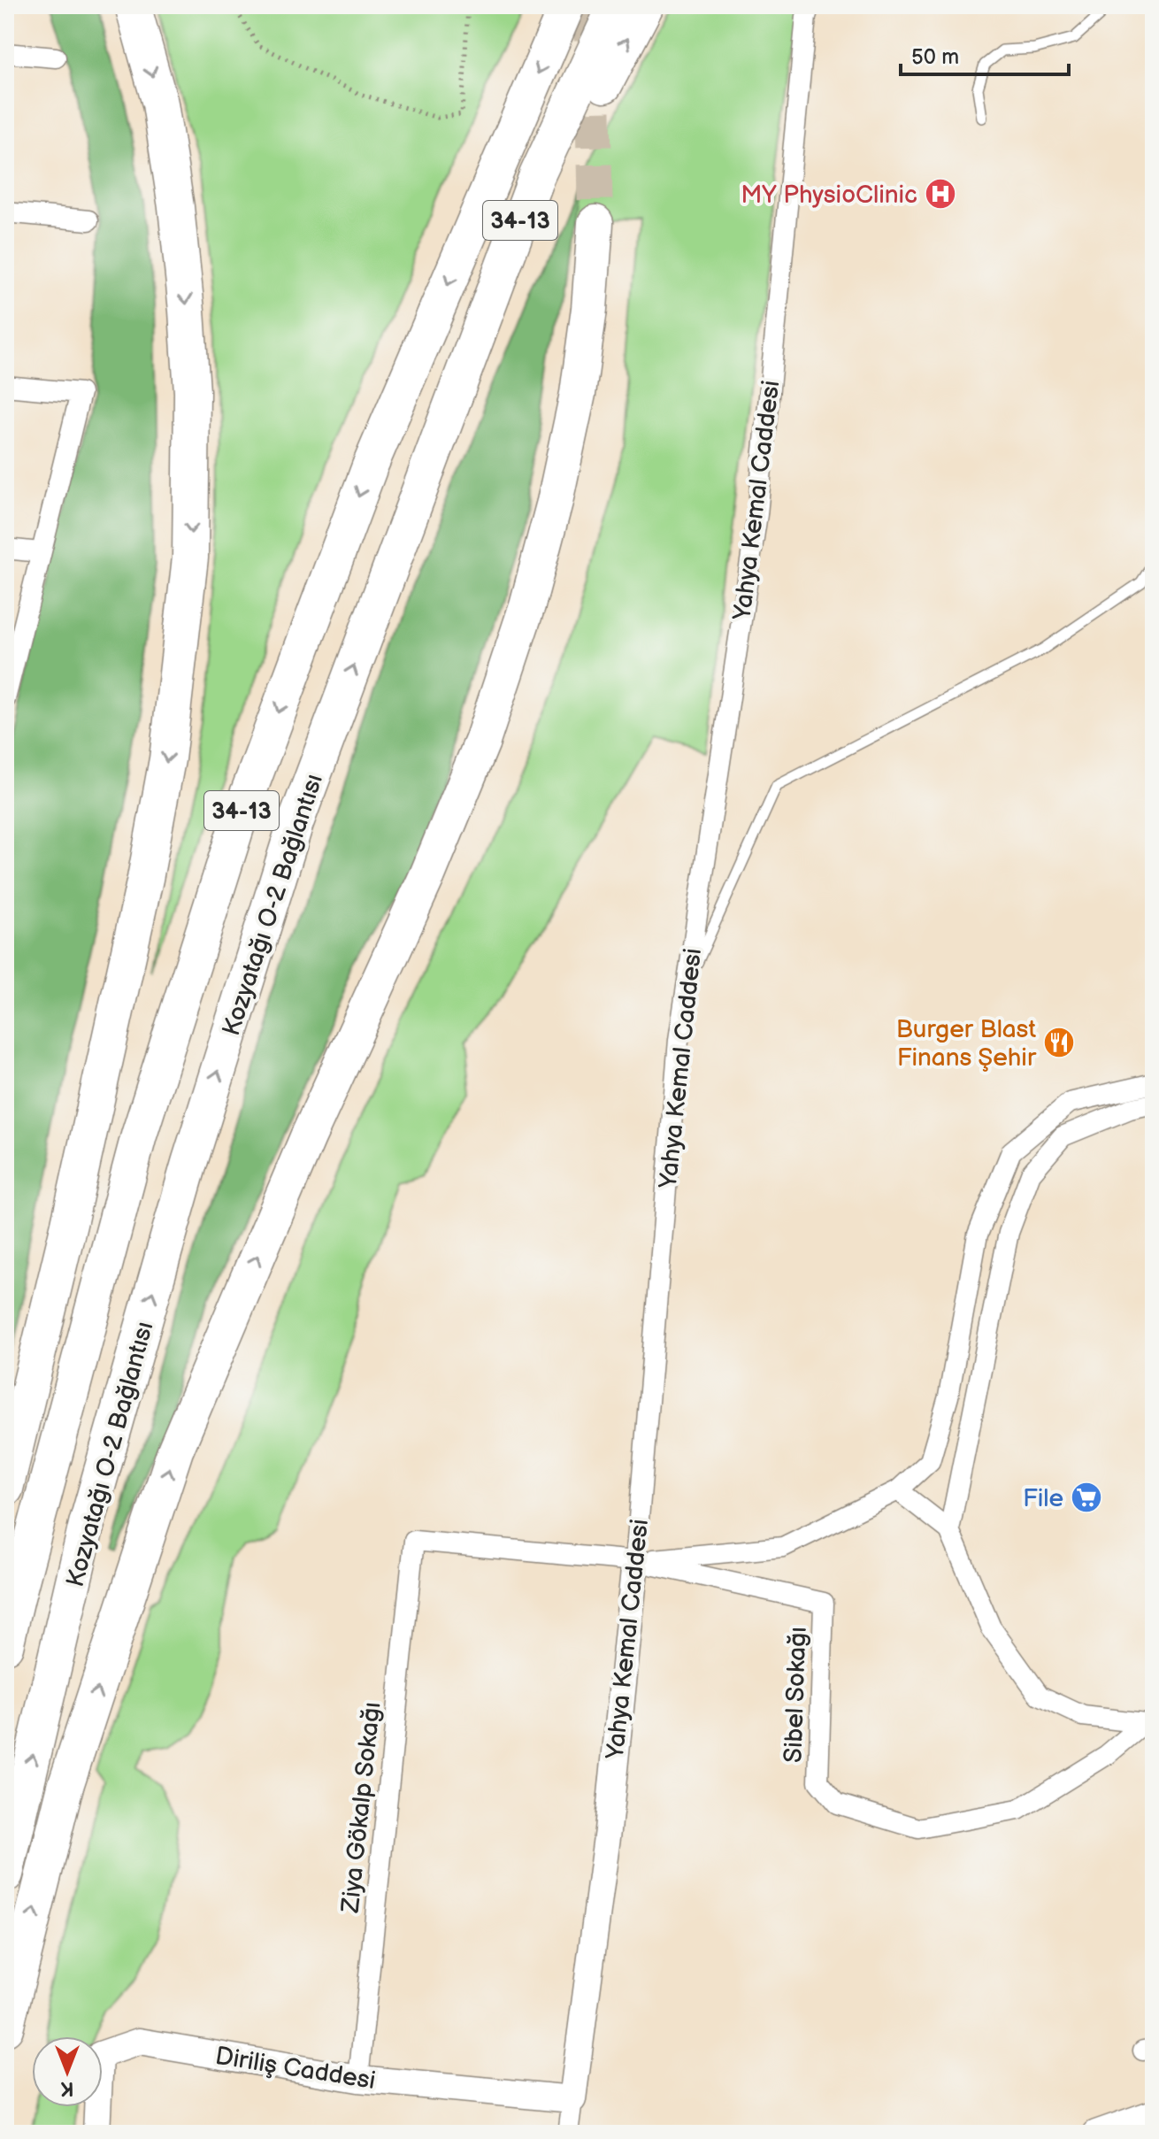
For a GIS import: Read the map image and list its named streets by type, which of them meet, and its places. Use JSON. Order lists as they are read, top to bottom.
{
  "streets": {
    "highway": ["34-13", "Kozyatağı O-2 Bağlantısı"],
    "street": [
      "Yahya Kemal Caddesi",
      "Sibel Sokağı",
      "Ziya Gökalp Sokağı",
      "Diriliş Caddesi"
    ]
  },
  "crossings": [
    ["Yahya Kemal Caddesi", "Sibel Sokağı"],
    ["Yahya Kemal Caddesi", "Ziya Gökalp Sokağı"],
    ["Yahya Kemal Caddesi", "Diriliş Caddesi"],
    ["Sibel Sokağı", "Ziya Gökalp Sokağı"],
    ["Ziya Gökalp Sokağı", "Diriliş Caddesi"]
  ],
  "places": {
    "hospital": ["MY PhysioClinic"],
    "restaurant": ["Burger Blast Finans Şehir"],
    "supermarket": ["File"]
  },
  "scale_bar": "50 m",
  "north": "bottom"
}
